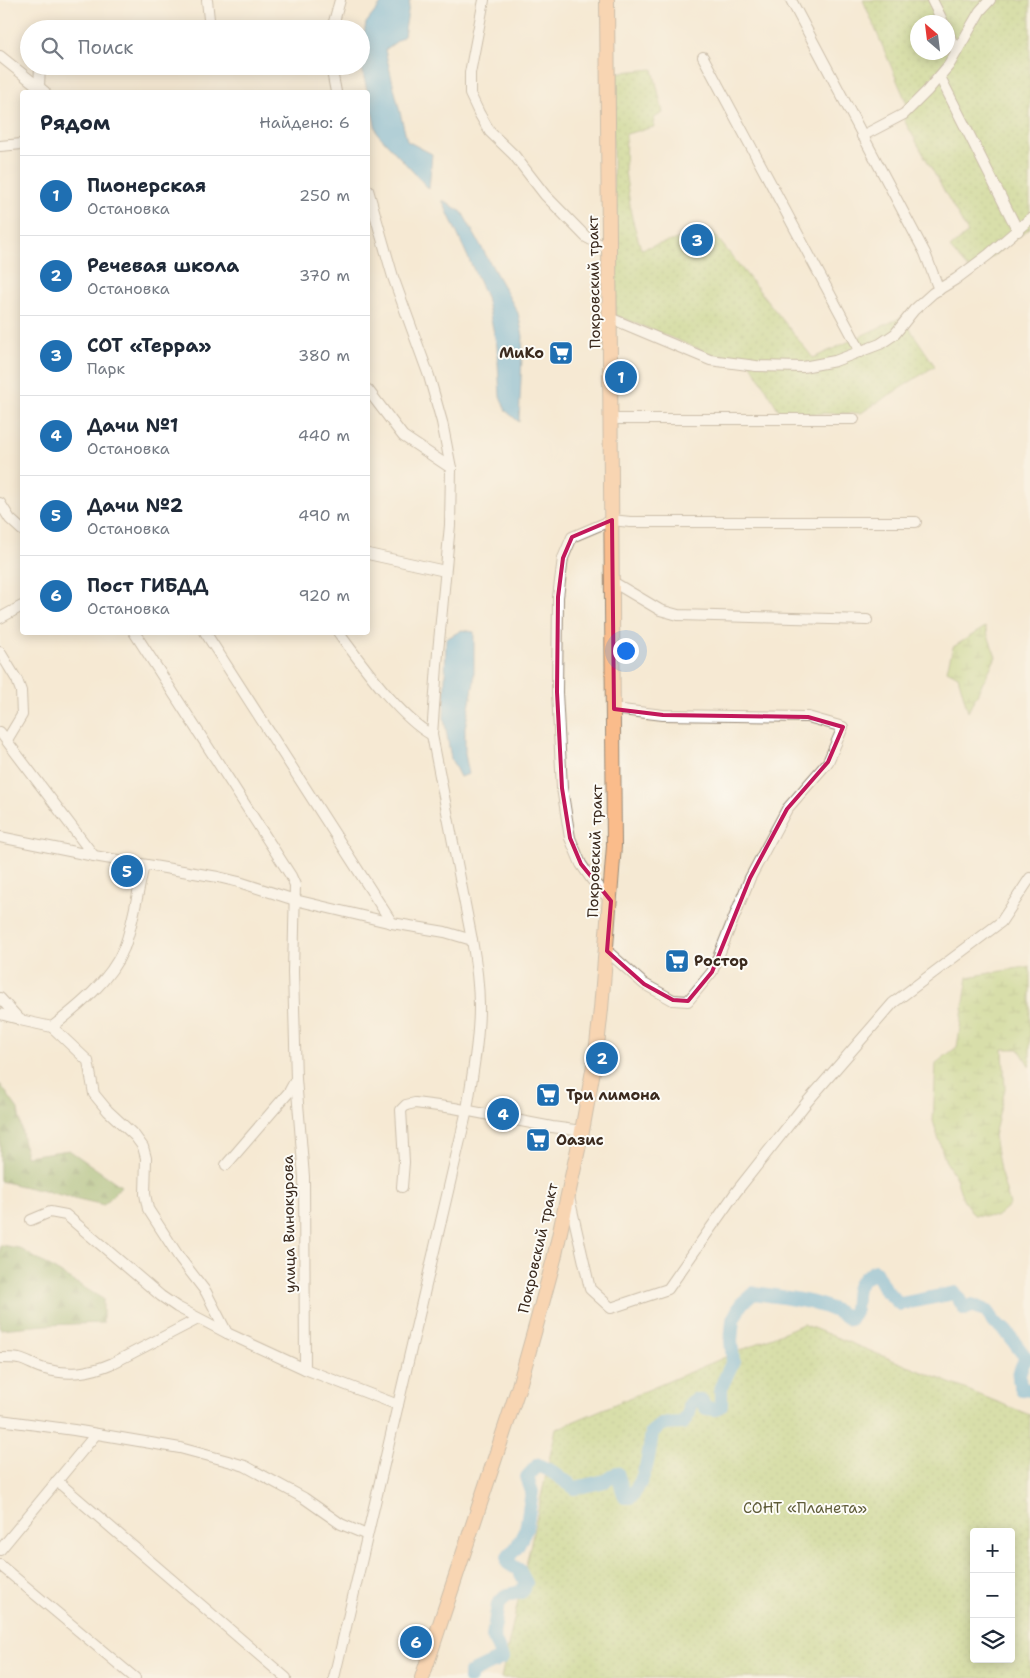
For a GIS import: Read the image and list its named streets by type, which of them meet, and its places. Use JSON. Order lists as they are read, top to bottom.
{
  "streets": {
    "main road": ["Покровский тракт"],
    "street": ["улица Винокурова"]
  },
  "parks": ["СОНТ «Планета»"],
  "places": {
    "supermarket": [
      "МиКо",
      "Ростор",
      "Три лимона",
      "Оазис"
    ]
  },
  "north": "top left",
  "page": {
    "search": "Поиск",
    "heading": ["Рядом", "Найдено: 6"],
    "list": [
      {
        "mark": "1",
        "name": "Пионерская",
        "note": "Остановка",
        "value": "250 m"
      },
      {
        "mark": "2",
        "name": "Речевая школа",
        "note": "Остановка",
        "value": "370 m"
      },
      {
        "mark": "3",
        "name": "СОТ «Терра»",
        "note": "Парк",
        "value": "380 m"
      },
      {
        "mark": "4",
        "name": "Дачи №1",
        "note": "Остановка",
        "value": "440 m"
      },
      {
        "mark": "5",
        "name": "Дачи №2",
        "note": "Остановка",
        "value": "490 m"
      },
      {
        "mark": "6",
        "name": "Пост ГИБДД",
        "note": "Остановка",
        "value": "920 m"
      }
    ],
    "pins": [
      "3",
      "1",
      "5",
      "2",
      "4",
      "6"
    ],
    "map_buttons": ["+", "−"]
  }
}
